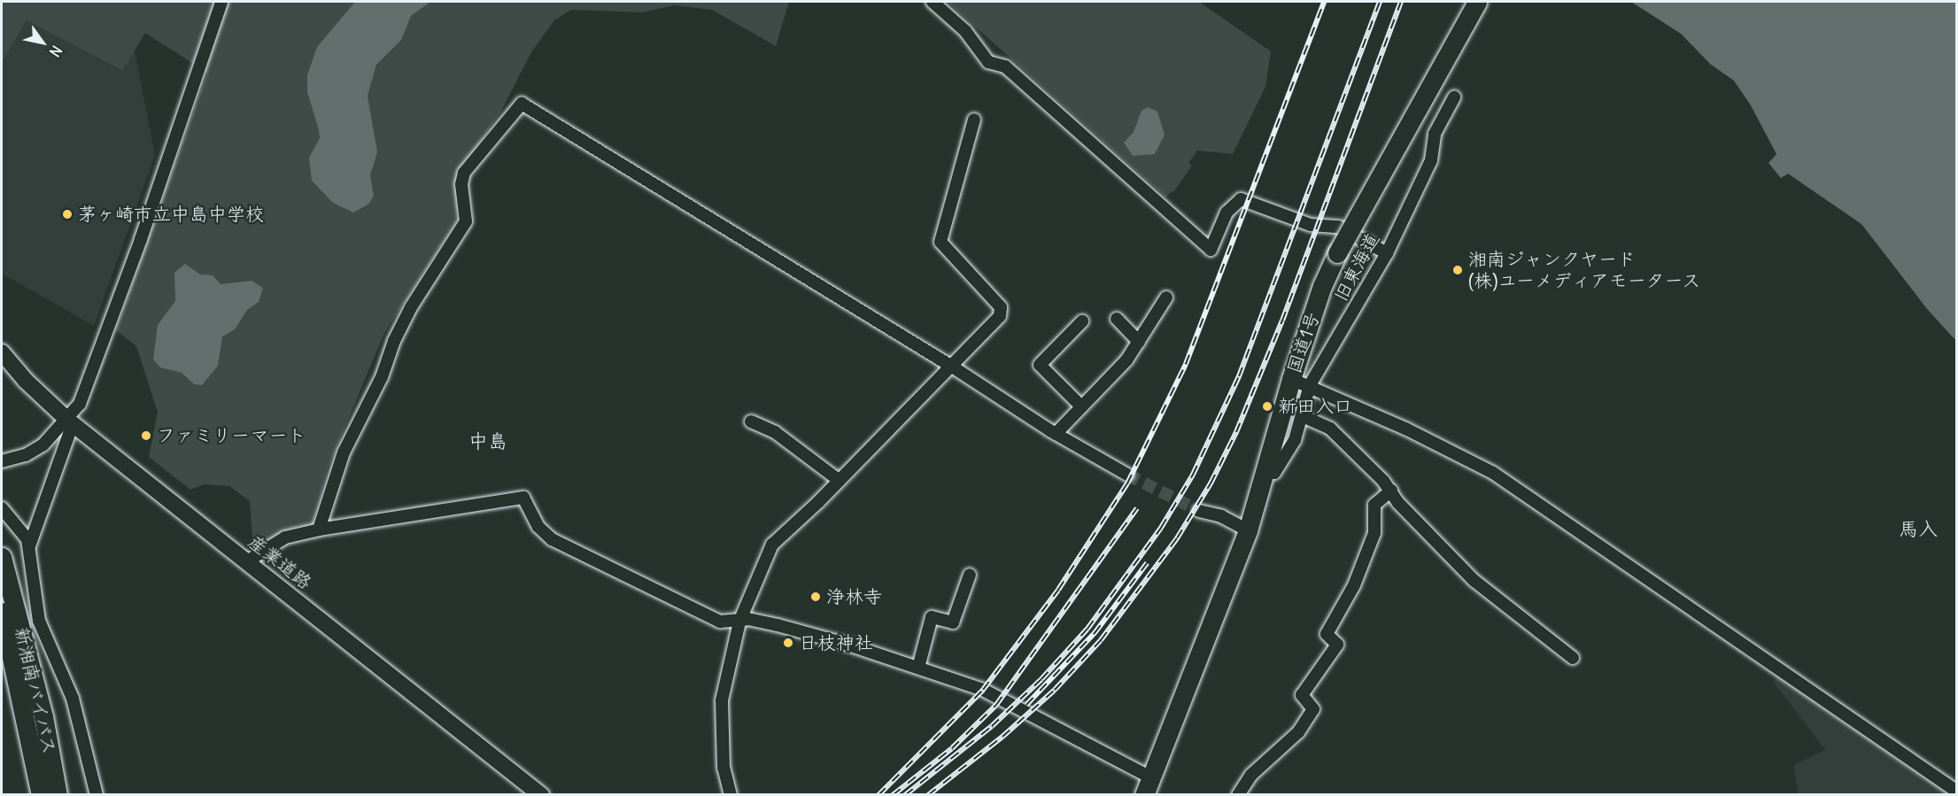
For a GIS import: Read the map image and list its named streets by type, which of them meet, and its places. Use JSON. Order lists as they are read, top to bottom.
{
  "streets": {
    "highway": ["国道1号", "新湘南バイパス"],
    "main road": ["産業道路"],
    "street": ["旧東海道"]
  },
  "crossings": [
    ["旧東海道", "国道1号"]
  ],
  "districts": ["中島", "馬入"],
  "places": [
    "茅ヶ崎市立中島中学校",
    "湘南ジャンクヤード (株)ユーメディアモータース",
    "新田入口",
    "ファミリーマート",
    "浄林寺",
    "日枝神社"
  ],
  "north": "bottom right"
}
